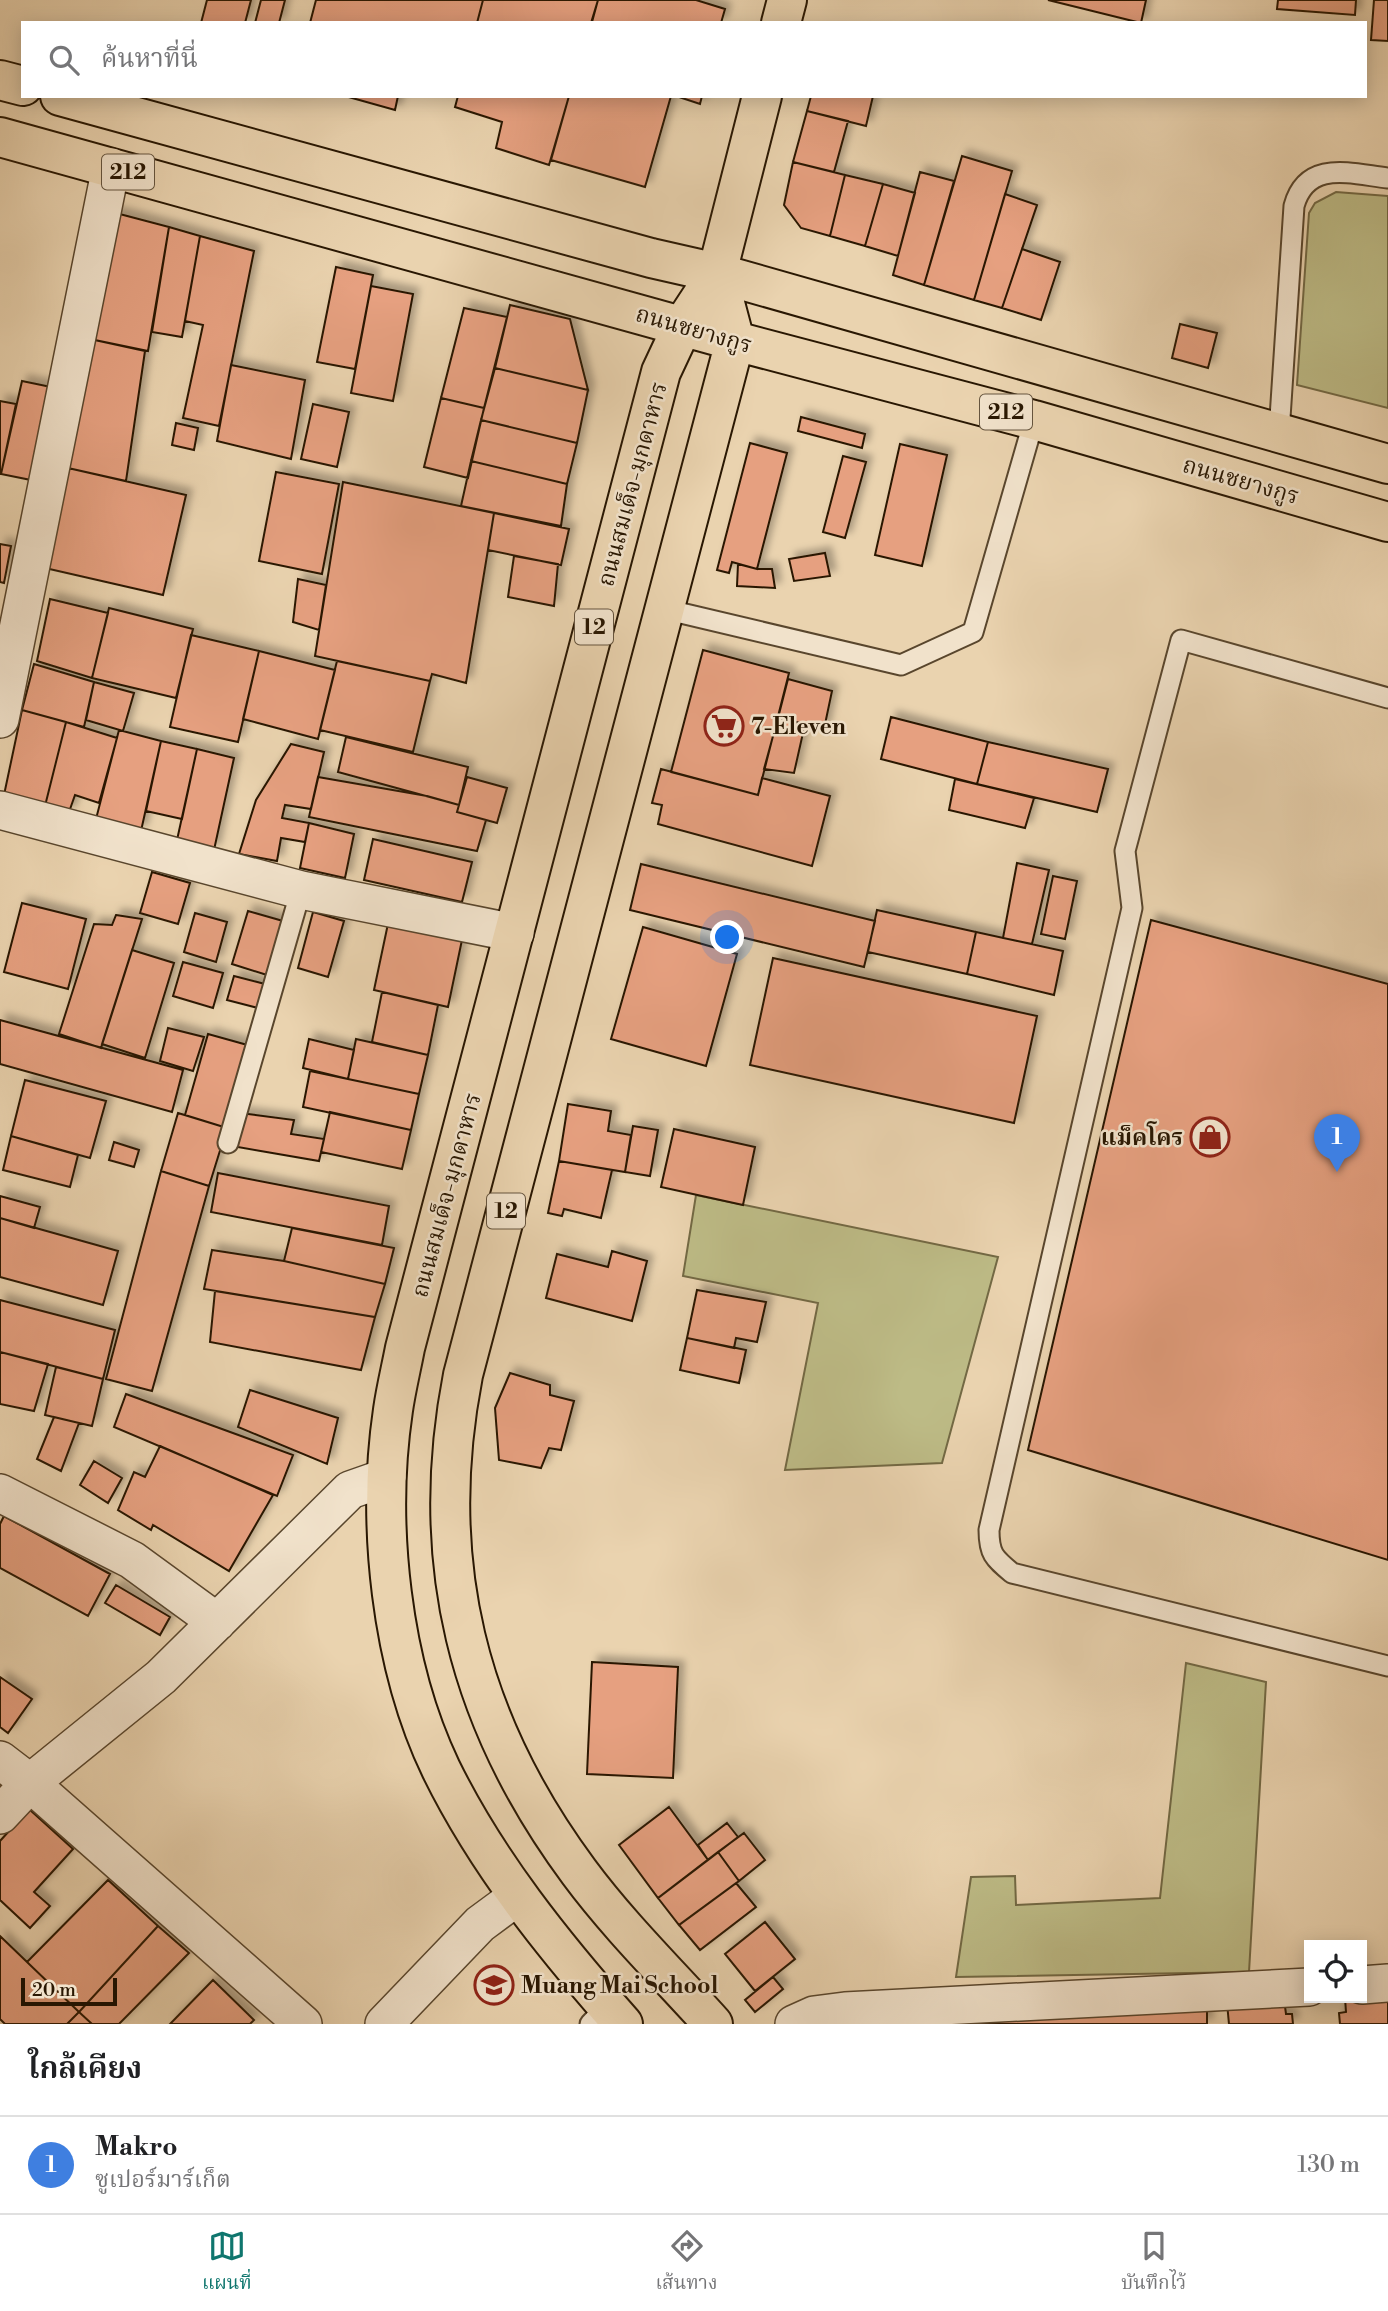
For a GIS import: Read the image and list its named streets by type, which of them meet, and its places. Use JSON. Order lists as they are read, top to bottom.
{
  "streets": {
    "main road": [
      "212",
      "ถนนชยางกูร",
      "ถนนสมเด็จ-มุกดาหาร",
      "12"
    ]
  },
  "crossings": [
    ["212", "ถนนสมเด็จ-มุกดาหาร"],
    ["ถนนชยางกูร", "ถนนสมเด็จ-มุกดาหาร"],
    ["ถนนชยางกูร", "12"]
  ],
  "places": {
    "supermarket": ["7-Eleven"],
    "shop": ["แม็คโคร"],
    "school or university": ["Muang Mai School"]
  },
  "scale_bar": "20 m",
  "page": {
    "search": "ค้นหาที่นี่",
    "pins": "1",
    "scale": "20 m",
    "heading": "ใกล้เคียง",
    "list": [
      {
        "mark": "1",
        "name": "Makro",
        "note": "ซูเปอร์มาร์เก็ต",
        "value": "130 m"
      }
    ],
    "nav": ["แผนที่", "เส้นทาง", "บันทึกไว้"]
  }
}
